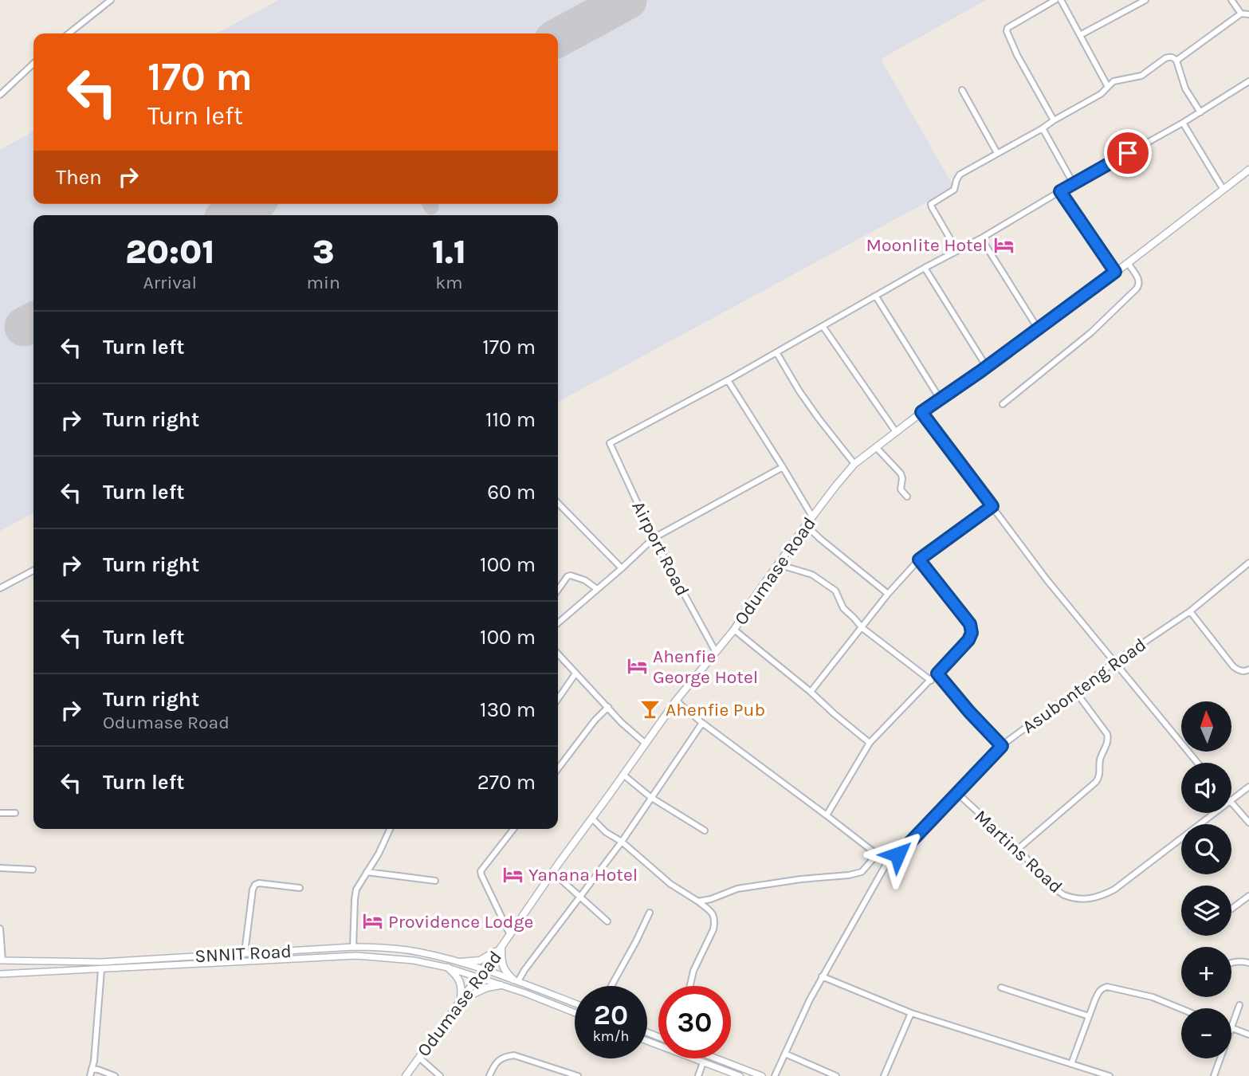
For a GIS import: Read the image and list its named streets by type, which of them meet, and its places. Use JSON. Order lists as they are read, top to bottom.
{
  "streets": {
    "main road": ["Odumase Road"],
    "street": [
      "Airport Road",
      "Asubonteng Road",
      "Martins Road",
      "SNNIT Road"
    ]
  },
  "crossings": [
    ["Airport Road", "Odumase Road"],
    ["Odumase Road", "SNNIT Road"],
    ["Asubonteng Road", "Martins Road"]
  ],
  "places": {
    "hotel": [
      "Moonlite Hotel",
      "Ahenfie George Hotel",
      "Yanana Hotel",
      "Providence Lodge"
    ],
    "bar": ["Ahenfie Pub"]
  },
  "north": "top",
  "page": {
    "turn": ["170 m", "Turn left"],
    "then": "Then",
    "eta": [
      "20:01",
      "Arrival",
      "3",
      "min",
      "1.1",
      "km"
    ],
    "list": [
      {
        "name": "Turn left",
        "value": "170 m"
      },
      {
        "name": "Turn right",
        "value": "110 m"
      },
      {
        "name": "Turn left",
        "value": "60 m"
      },
      {
        "name": "Turn right",
        "value": "100 m"
      },
      {
        "name": "Turn left",
        "value": "100 m"
      },
      {
        "name": "Turn right",
        "note": "Odumase Road",
        "value": "130 m"
      },
      {
        "name": "Turn left",
        "value": "270 m"
      }
    ],
    "map_buttons": ["+", "−"],
    "speed": "20 km/h",
    "limit": "30"
  }
}
